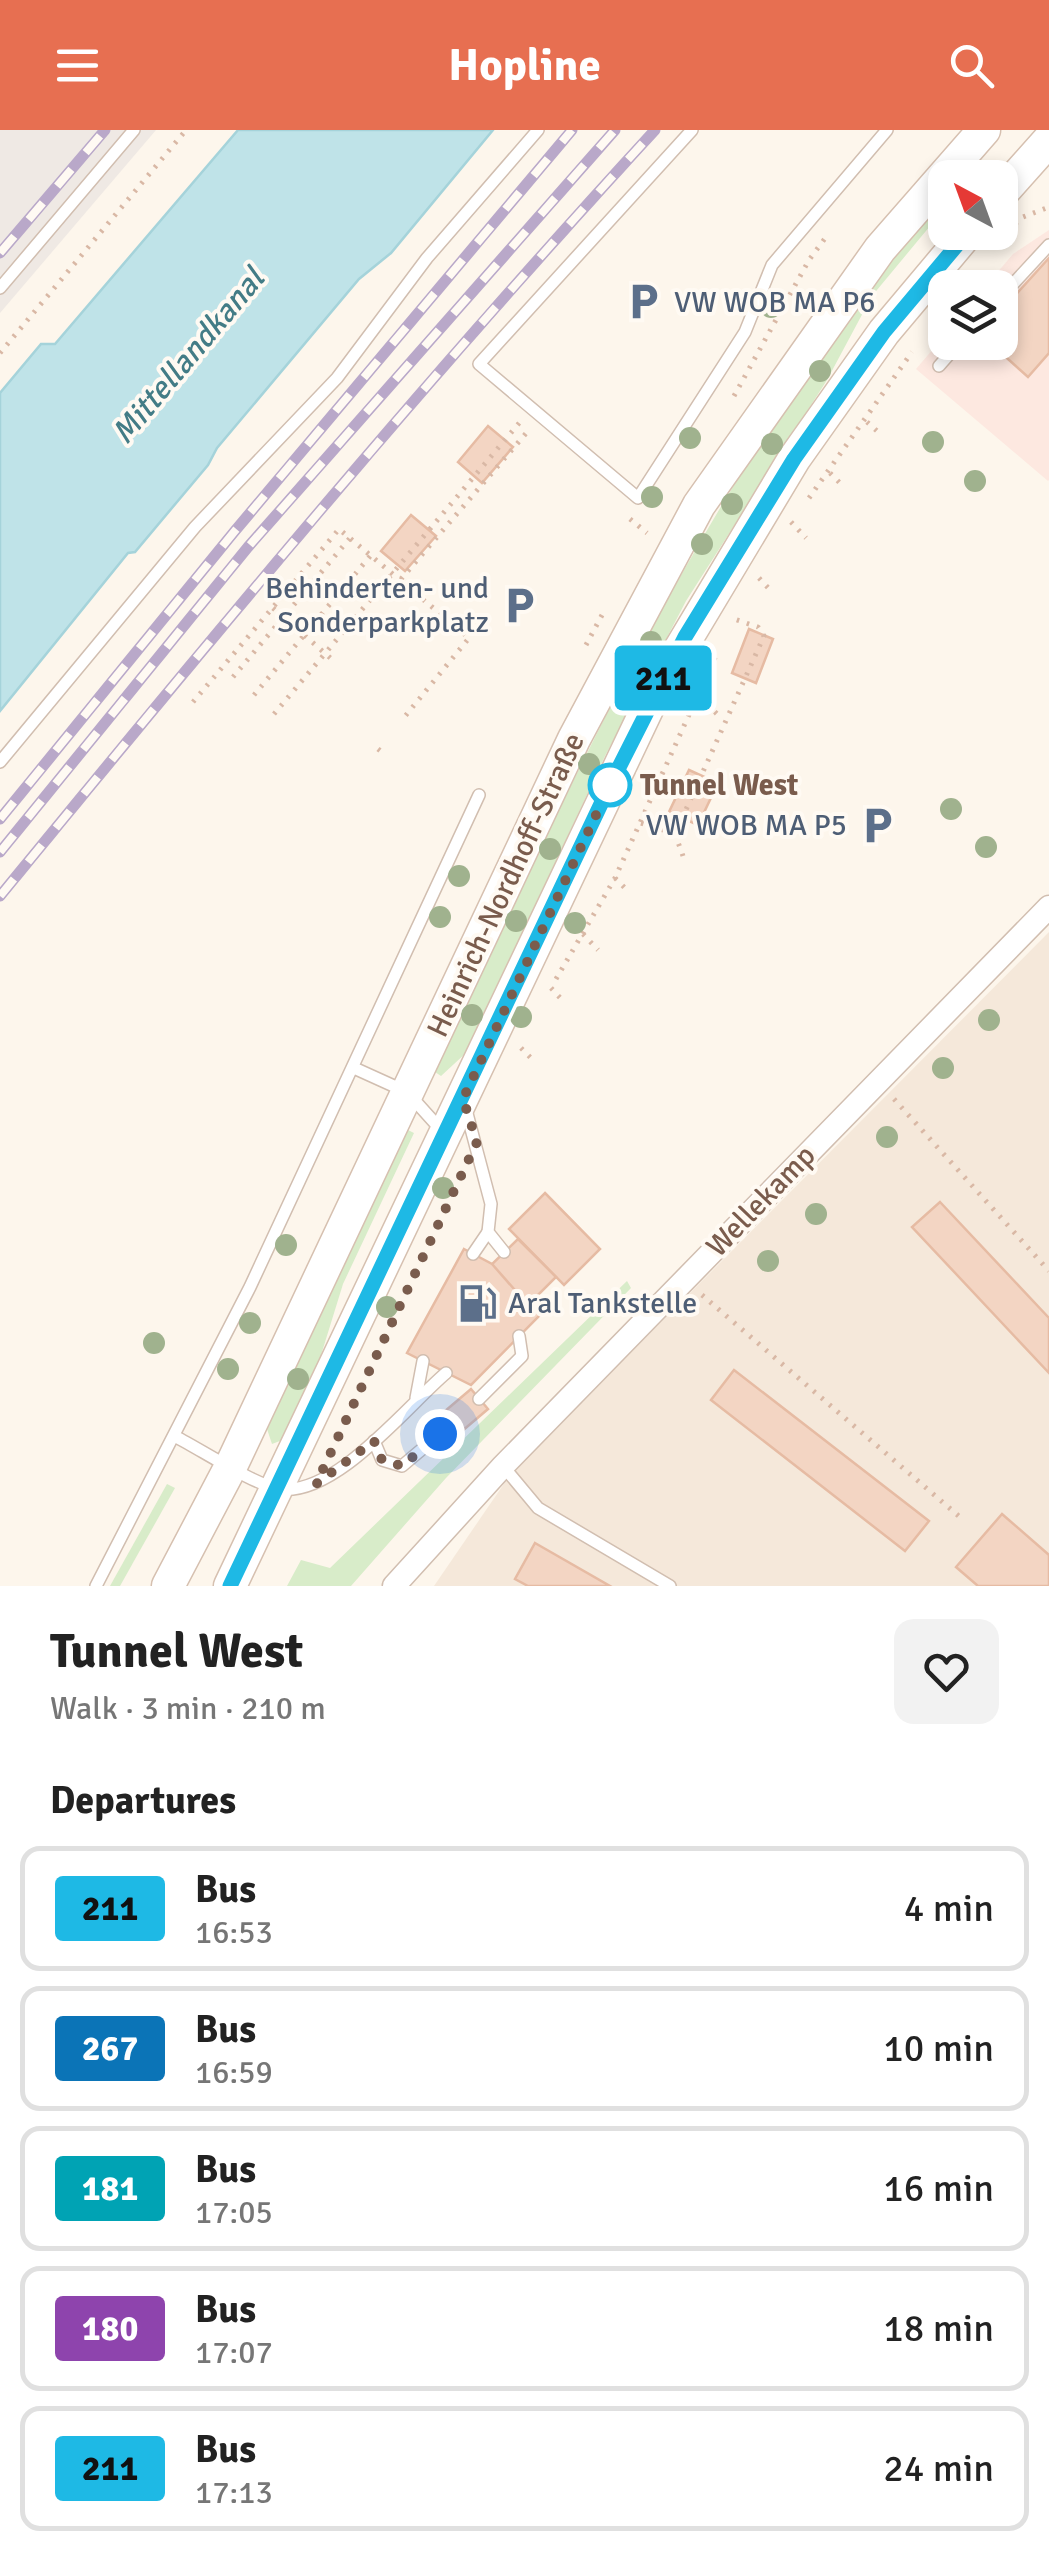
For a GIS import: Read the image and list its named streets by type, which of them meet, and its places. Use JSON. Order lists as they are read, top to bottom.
{
  "streets": {
    "main road": ["Heinrich-Nordhoff-Straße"],
    "street": ["Wellekamp"]
  },
  "water": ["Mittellandkanal"],
  "places": {
    "parking": ["VW WOB MA P6", "Behinderten- und Sonderparkplatz", "VW WOB MA P5"],
    "other": ["Tunnel West"],
    "fuel station": ["Aral Tankstelle"]
  },
  "lines": ["bus line 211"],
  "north": "top left",
  "page": {
    "header": "Hopline",
    "on_map": "211",
    "heading": [
      ["Tunnel West", "Walk · 3 min · 210 m"],
      "Departures"
    ],
    "list": [
      {
        "mark": "211",
        "name": "Bus",
        "note": "16:53",
        "value": "4 min"
      },
      {
        "mark": "267",
        "name": "Bus",
        "note": "16:59",
        "value": "10 min"
      },
      {
        "mark": "181",
        "name": "Bus",
        "note": "17:05",
        "value": "16 min"
      },
      {
        "mark": "180",
        "name": "Bus",
        "note": "17:07",
        "value": "18 min"
      },
      {
        "mark": "211",
        "name": "Bus",
        "note": "17:13",
        "value": "24 min"
      }
    ]
  }
}
